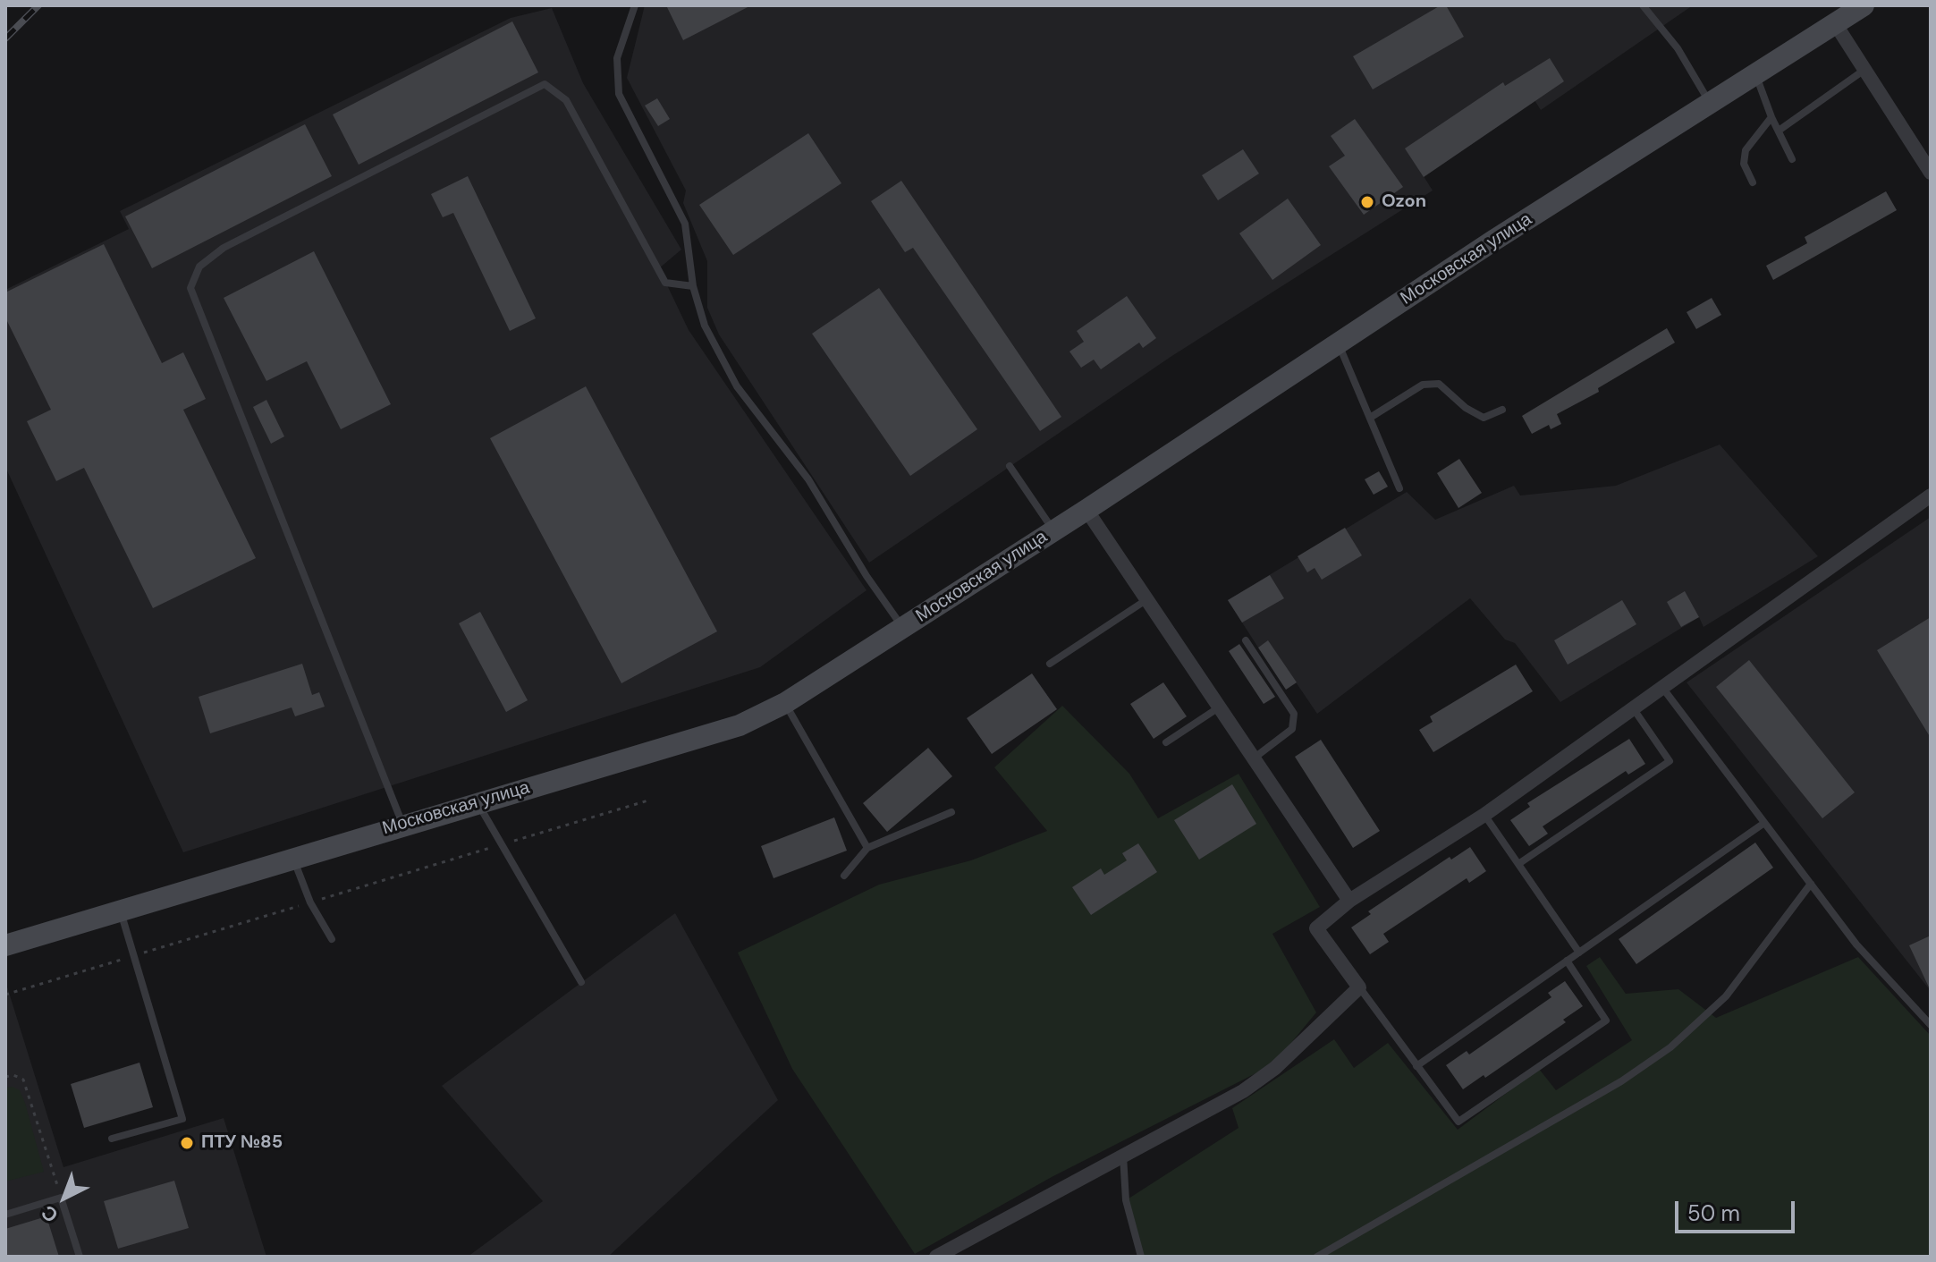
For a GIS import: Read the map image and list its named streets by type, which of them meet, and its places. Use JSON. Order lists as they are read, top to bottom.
{
  "streets": {
    "main road": ["Московская улица"]
  },
  "places": ["Ozon", "ПТУ №85"],
  "scale_bar": "50 m",
  "north": "bottom left"
}
